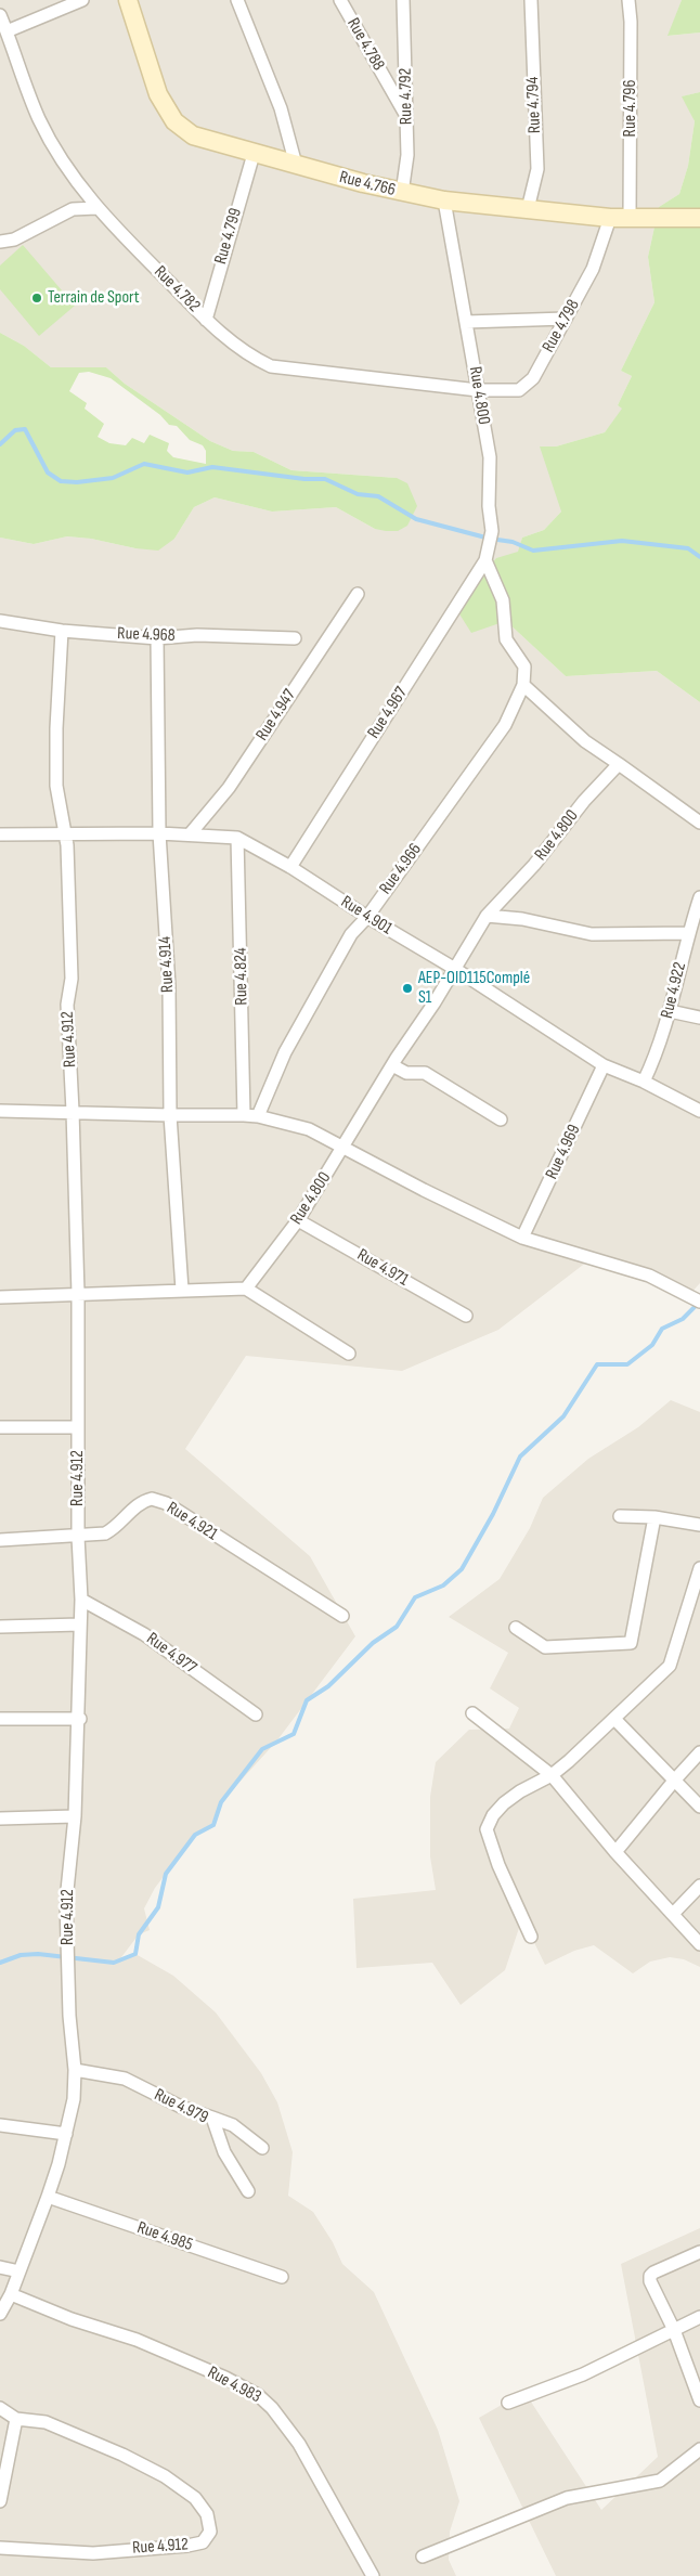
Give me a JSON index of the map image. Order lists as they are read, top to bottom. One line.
{"streets":{"street":["Rue 4.788","Rue 4.792","Rue 4.794","Rue 4.796","Rue 4.766","Rue 4.799","Rue 4.782","Rue 4.798","Rue 4.800","Rue 4.968","Rue 4.967","Rue 4.947","Rue 4.966","Rue 4.901","Rue 4.914","Rue 4.824","Rue 4.922","Rue 4.912","Rue 4.969","Rue 4.971","Rue 4.921","Rue 4.977","Rue 4.979","Rue 4.985","Rue 4.983"]},"crossings":[["Rue 4.788","Rue 4.792"],["Rue 4.792","Rue 4.766"],["Rue 4.794","Rue 4.766"],["Rue 4.796","Rue 4.766"],["Rue 4.766","Rue 4.799"],["Rue 4.766","Rue 4.798"],["Rue 4.766","Rue 4.800"],["Rue 4.799","Rue 4.782"],["Rue 4.782","Rue 4.798"],["Rue 4.782","Rue 4.800"],["Rue 4.798","Rue 4.800"],["Rue 4.800","Rue 4.967"],["Rue 4.800","Rue 4.901"],["Rue 4.800","Rue 4.971"],["Rue 4.968","Rue 4.914"],["Rue 4.968","Rue 4.912"],["Rue 4.967","Rue 4.901"],["Rue 4.947","Rue 4.901"],["Rue 4.966","Rue 4.901"],["Rue 4.901","Rue 4.914"],["Rue 4.901","Rue 4.824"],["Rue 4.901","Rue 4.922"],["Rue 4.901","Rue 4.912"],["Rue 4.901","Rue 4.969"],["Rue 4.912","Rue 4.921"],["Rue 4.912","Rue 4.977"],["Rue 4.912","Rue 4.979"],["Rue 4.912","Rue 4.985"],["Rue 4.912","Rue 4.983"]],"places":["Terrain de Sport","AEP-OID115Complé S1"]}
